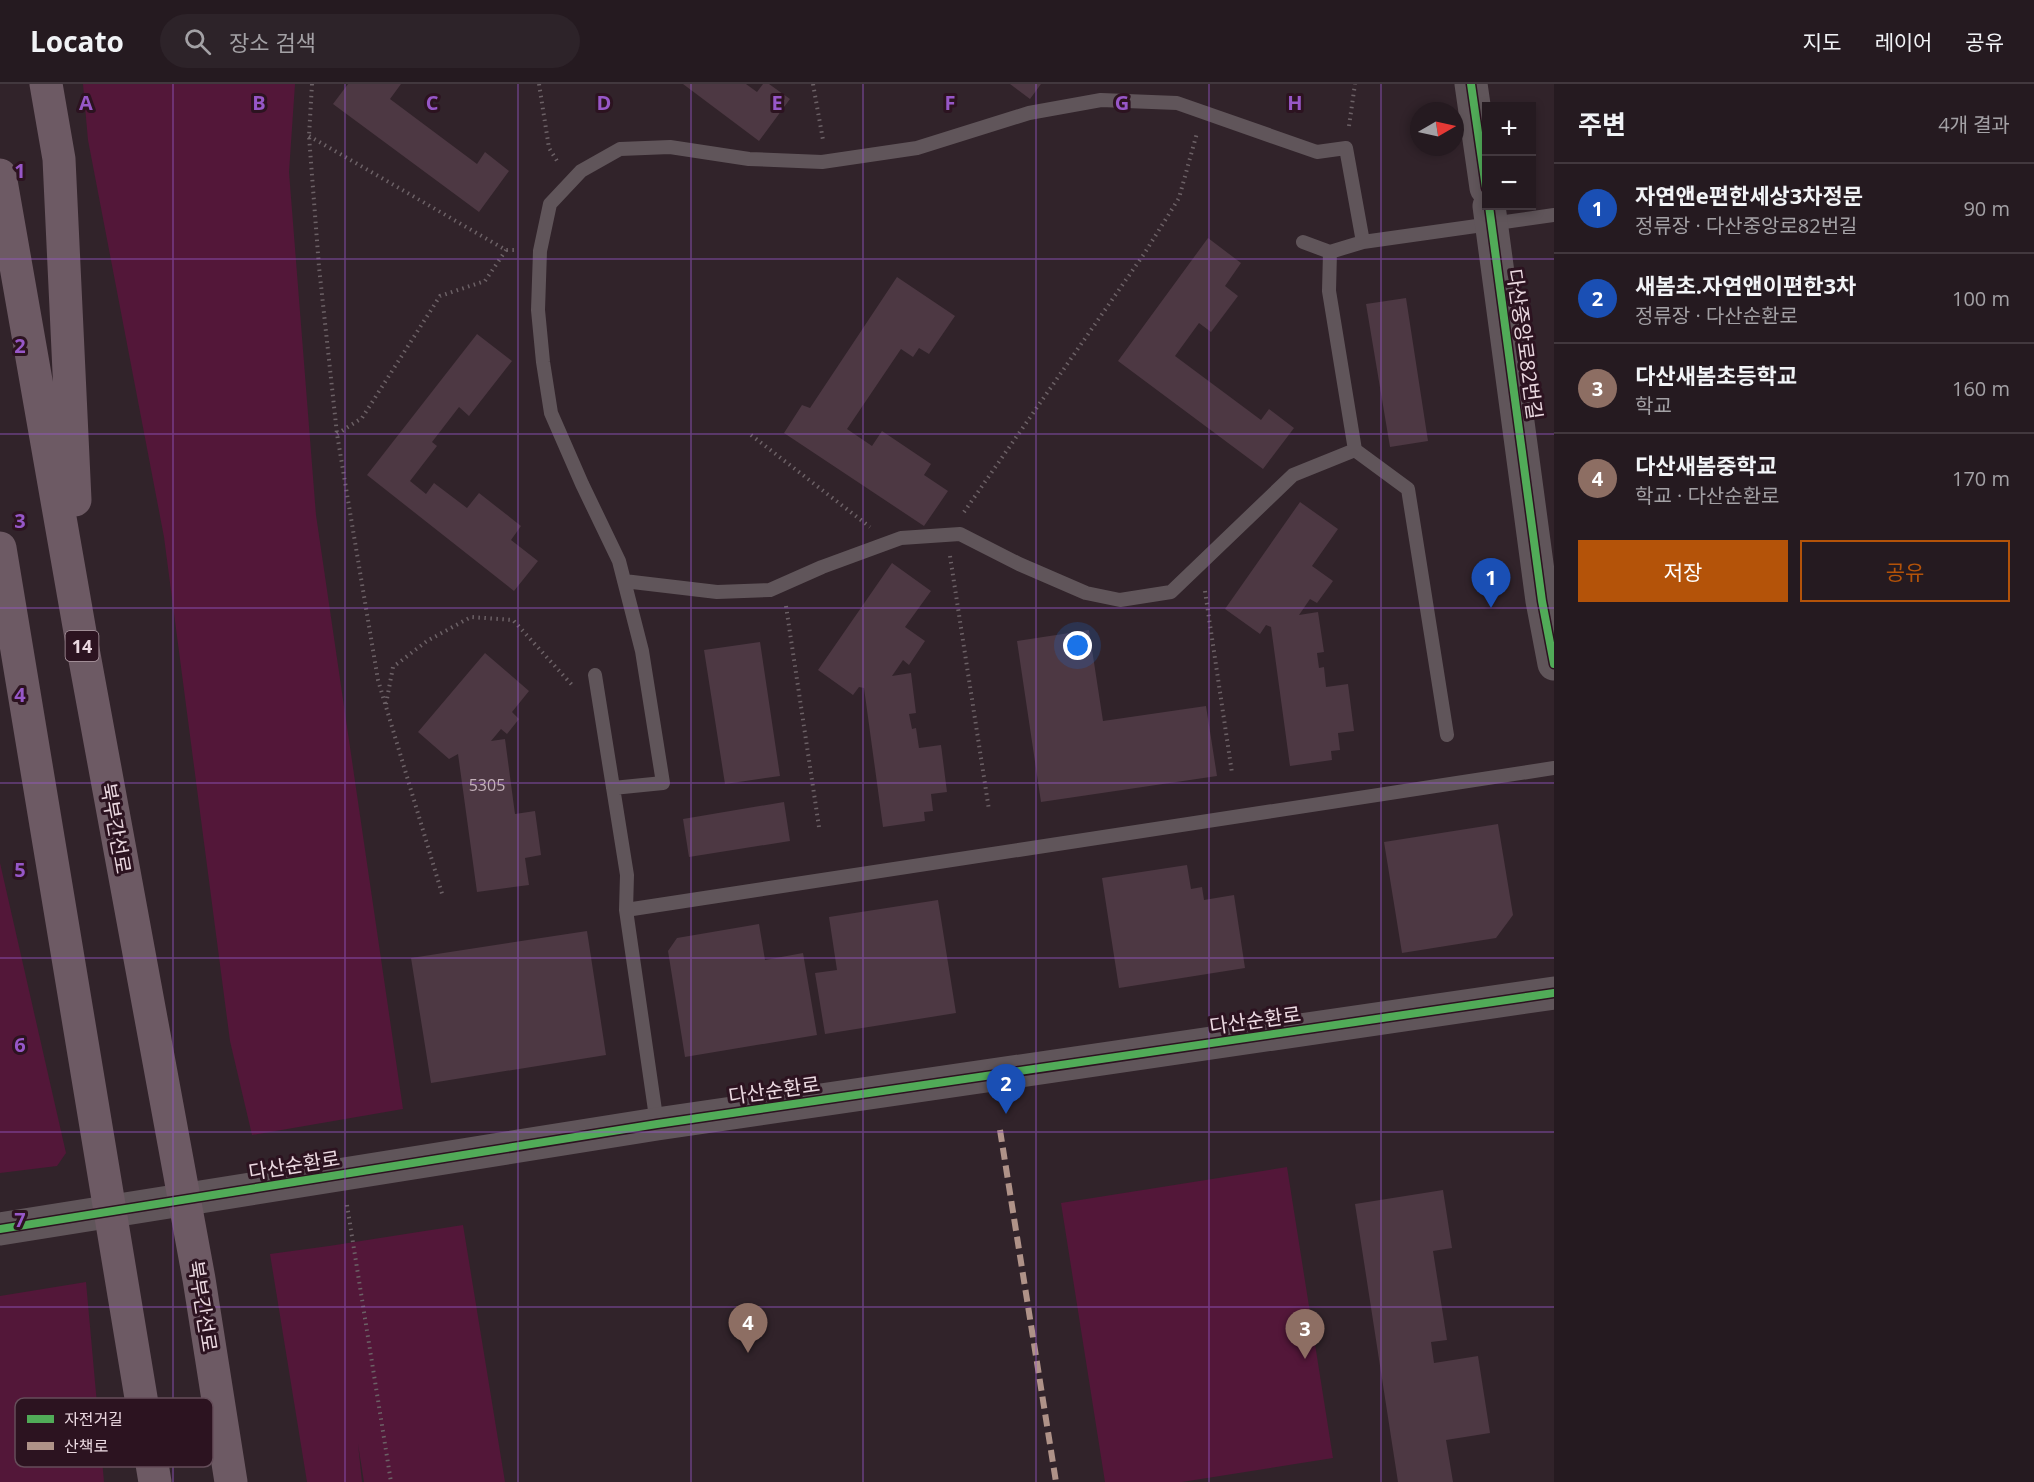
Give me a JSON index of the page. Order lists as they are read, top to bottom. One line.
{"streets":{"highway":["14","북부간선로"],"street":["다산중앙로82번길","다산순환로"]},"house_numbers":["5305"],"legend":["자전거길","산책로"],"north":"right","page":{"header":"Locato","search":"장소 검색","nav":["지도","레이어","공유"],"heading":["주변","4개 결과"],"map_buttons":["+","−"],"list":[{"mark":"1","name":"자연앤e편한세상3차정문","note":"정류장 · 다산중앙로82번길","value":"90 m"},{"mark":"2","name":"새봄초.자연앤이편한3차","note":"정류장 · 다산순환로","value":"100 m"},{"mark":"3","name":"다산새봄초등학교","note":"학교","value":"160 m"},{"mark":"4","name":"다산새봄중학교","note":"학교 · 다산순환로","value":"170 m"}],"buttons":["저장","공유"],"pins":["1","2","4","3"]},"grid":{"columns":["A","B","C","D","E","F","G","H"],"rows":["1","2","3","4","5","6","7"]}}
